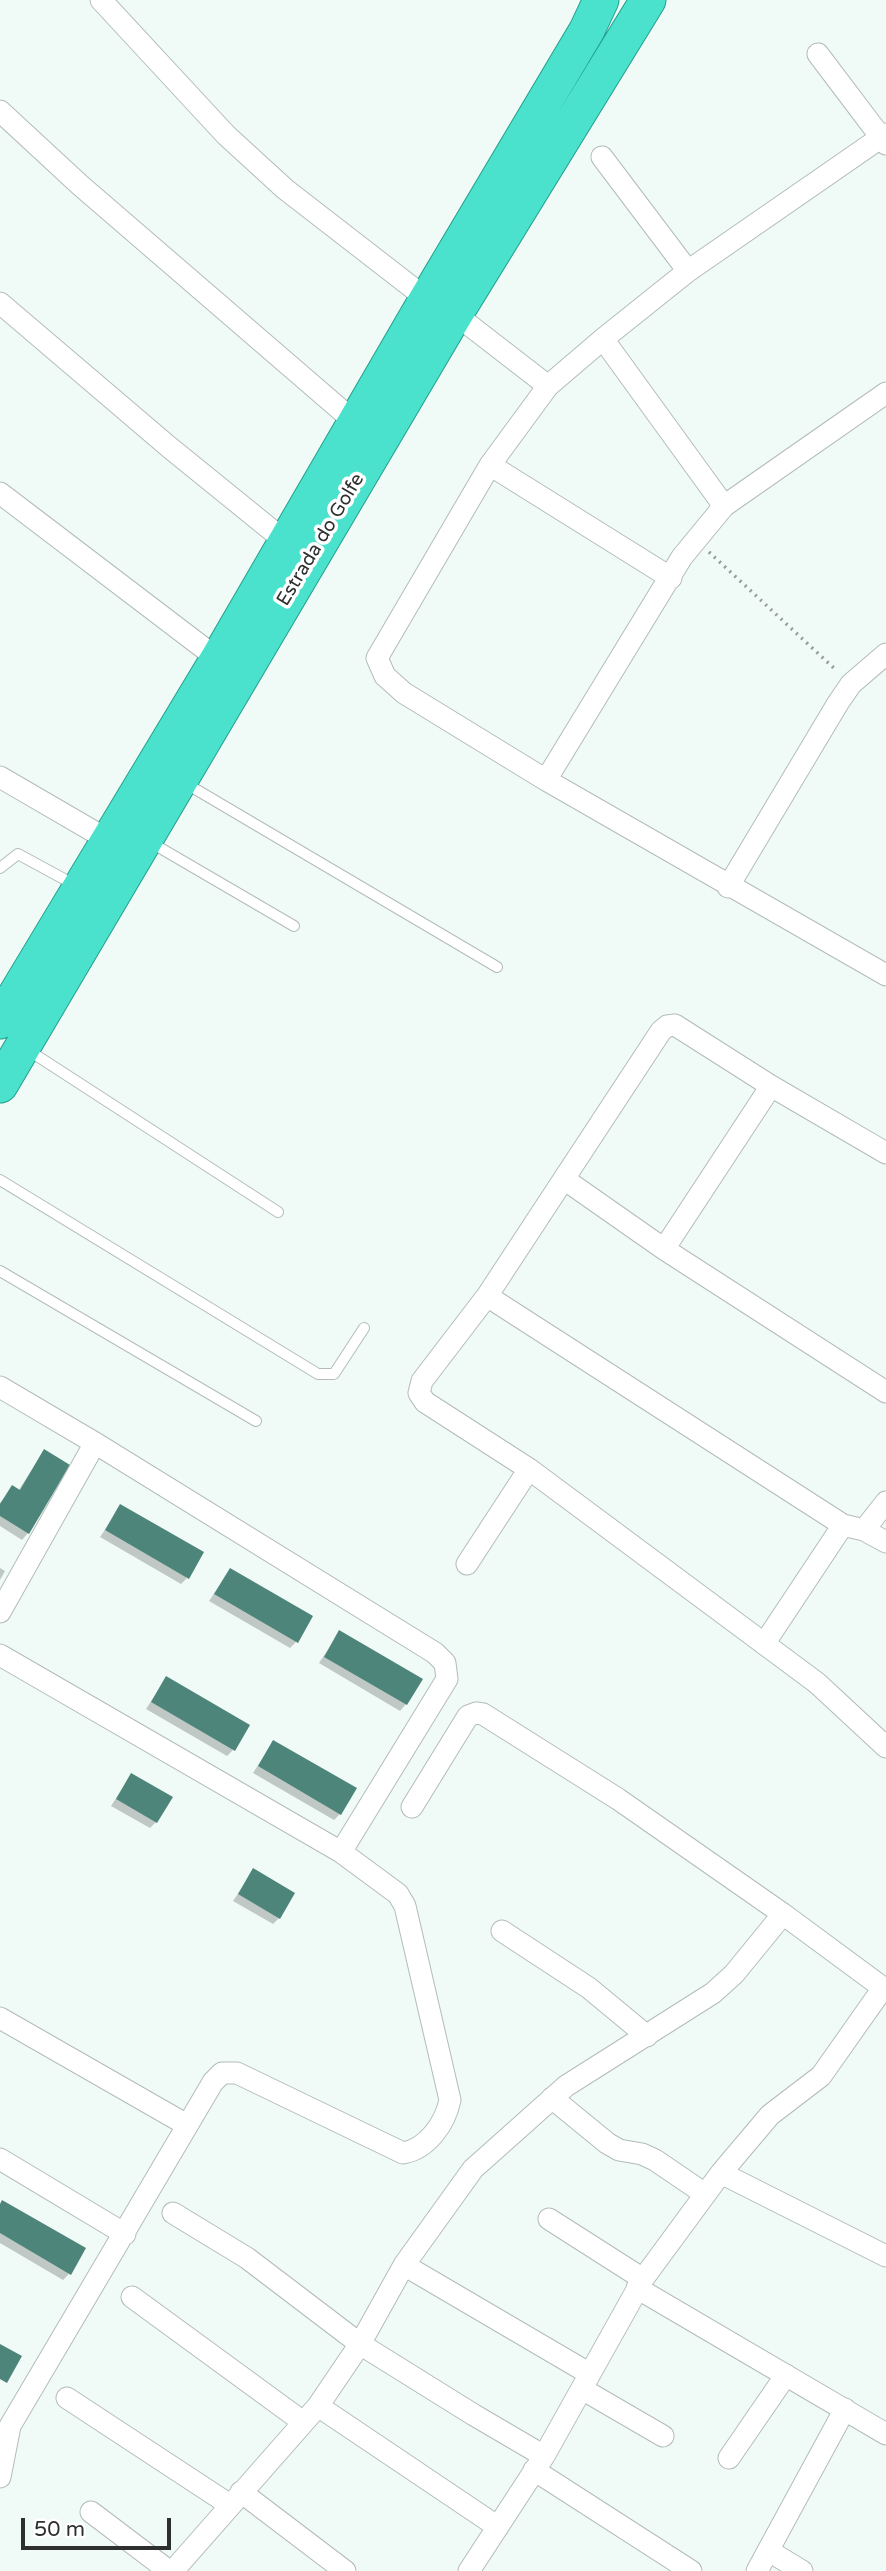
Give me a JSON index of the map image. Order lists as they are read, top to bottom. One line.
{"streets":{"highway":["Estrada do Golfe"]},"scale_bar":"50 m"}
